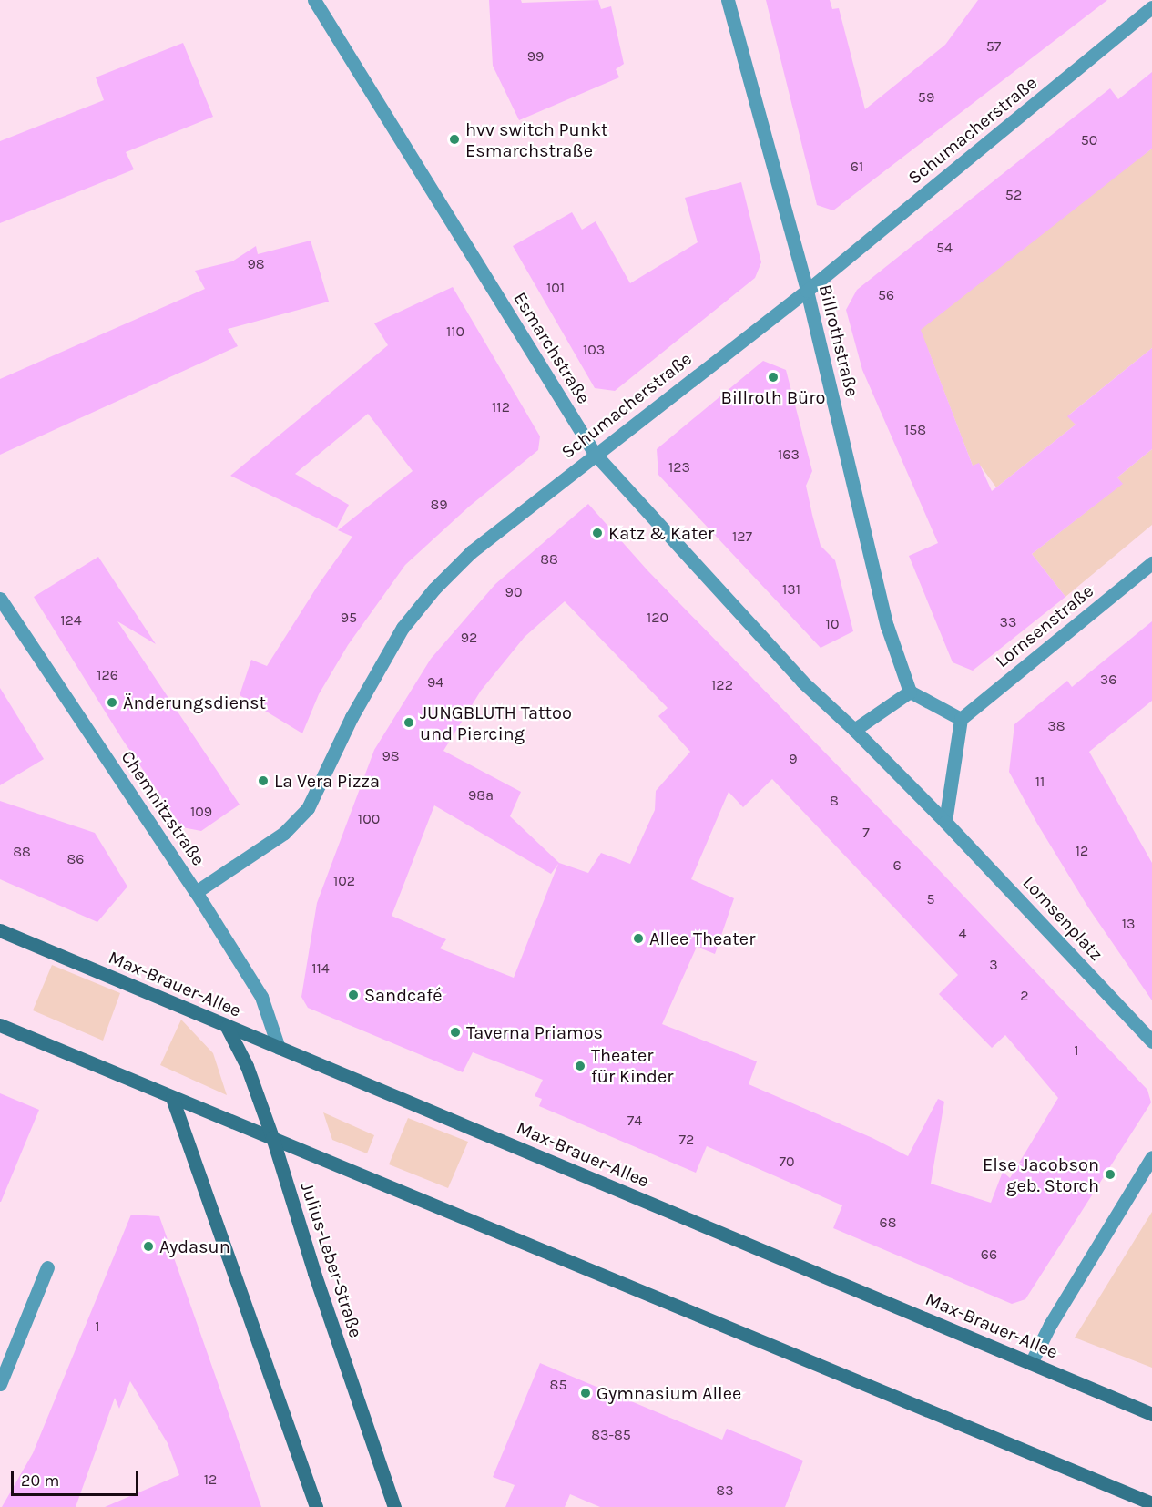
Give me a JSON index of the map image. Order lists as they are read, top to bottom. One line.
{"streets":{"main road":["Max-Brauer-Allee","Julius-Leber-Straße"],"street":["Schumacherstraße","Billrothstraße","Esmarchstraße","Lornsenstraße","Chemnitzstraße","Lornsenplatz"]},"crossings":[["Schumacherstraße","Billrothstraße"],["Schumacherstraße","Esmarchstraße"],["Schumacherstraße","Chemnitzstraße"],["Esmarchstraße","Lornsenplatz"],["Chemnitzstraße","Max-Brauer-Allee"],["Max-Brauer-Allee","Julius-Leber-Straße"]],"places":["hvv switch Punkt Esmarchstraße","Billroth Büro","Katz & Kater","Änderungsdienst","JUNGBLUTH Tattoo und Piercing","La Vera Pizza","Allee Theater","Sandcafé","Taverna Priamos","Theater für Kinder","Else Jacobson geb. Storch","Aydasun","Gymnasium Allee"],"house_numbers":["57","99","59","50","61","52","54","98","101","56","110","103","112","158","163","123","89","127","88","131","90","95","120","124","33","10","92","126","36","94","122","38","98","9","11","98a","8","109","100","7","12","88","86","6","102","5","13","4","3","114","2","1","74","72","70","68","66","1","85","83-85","12","83"],"scale_bar":"20 m"}
